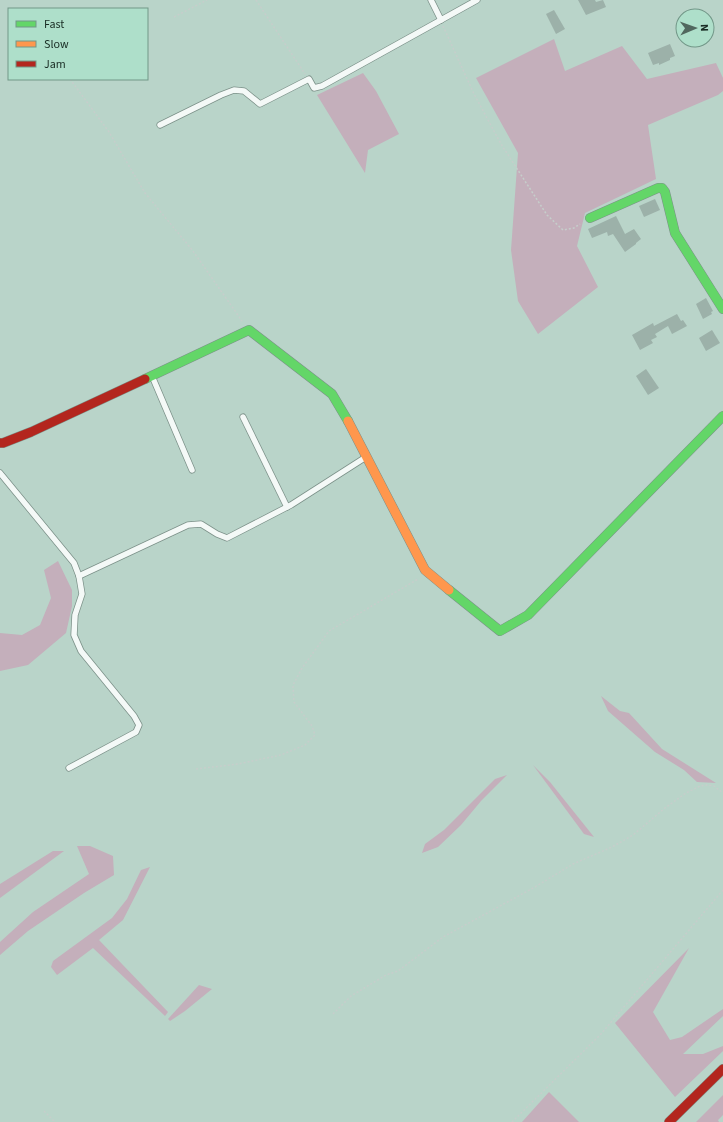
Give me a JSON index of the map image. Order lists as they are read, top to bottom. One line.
{"legend":["Fast","Slow","Jam"],"north":"right"}
